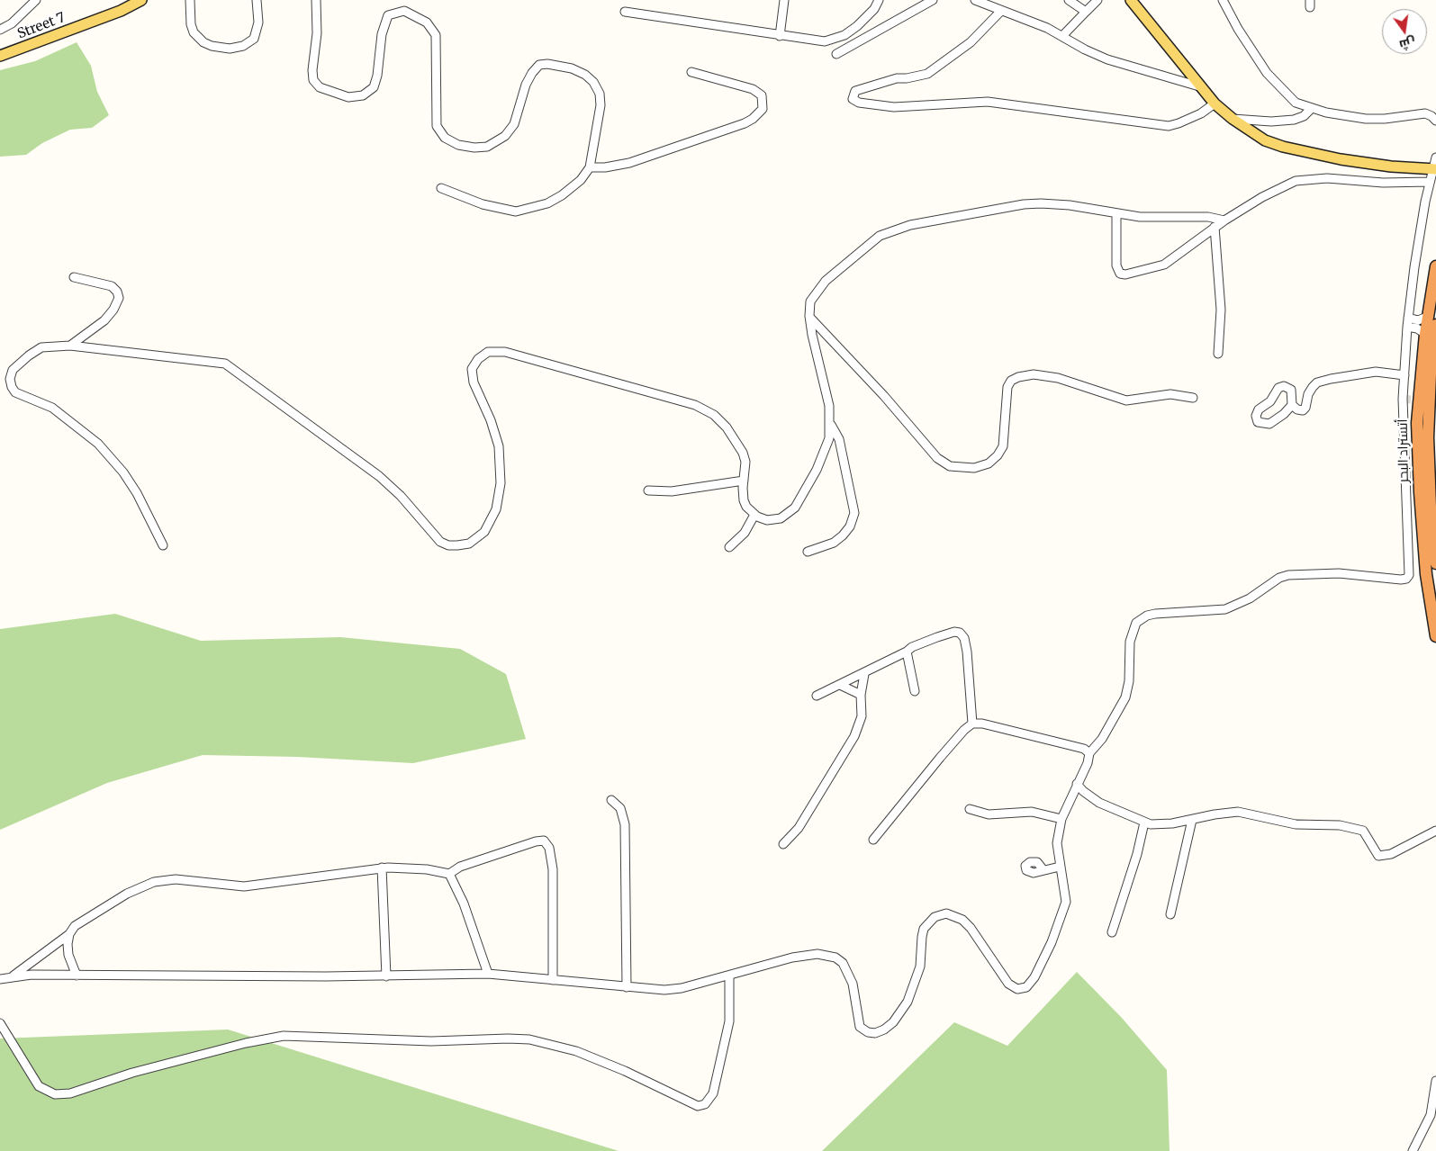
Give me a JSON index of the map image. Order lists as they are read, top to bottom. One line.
{"streets":{"highway":["أتستراد البحر"],"main road":["Street 7"]},"north":"bottom"}
